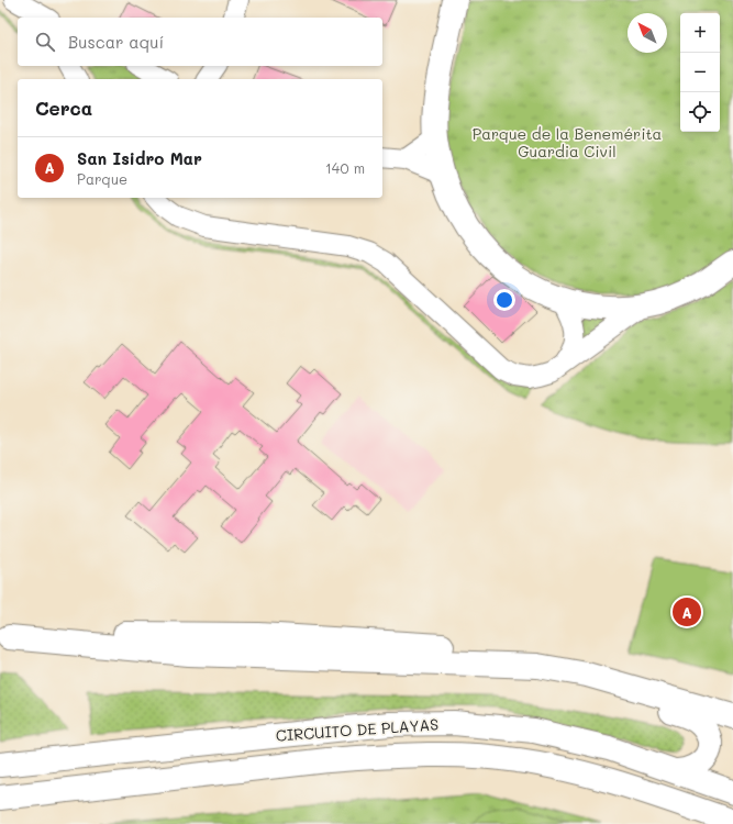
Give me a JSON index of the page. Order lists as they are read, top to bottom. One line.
{"streets":{"main road":["CIRCUITO DE PLAYAS"]},"parks":["Parque de la Benemérita Guardia Civil"],"north":"top left","page":{"map_buttons":["+","−"],"search":"Buscar aquí","heading":"Cerca","list":[{"mark":"A","name":"San Isidro Mar","note":"Parque","value":"140 m"}],"pins":"A"}}
